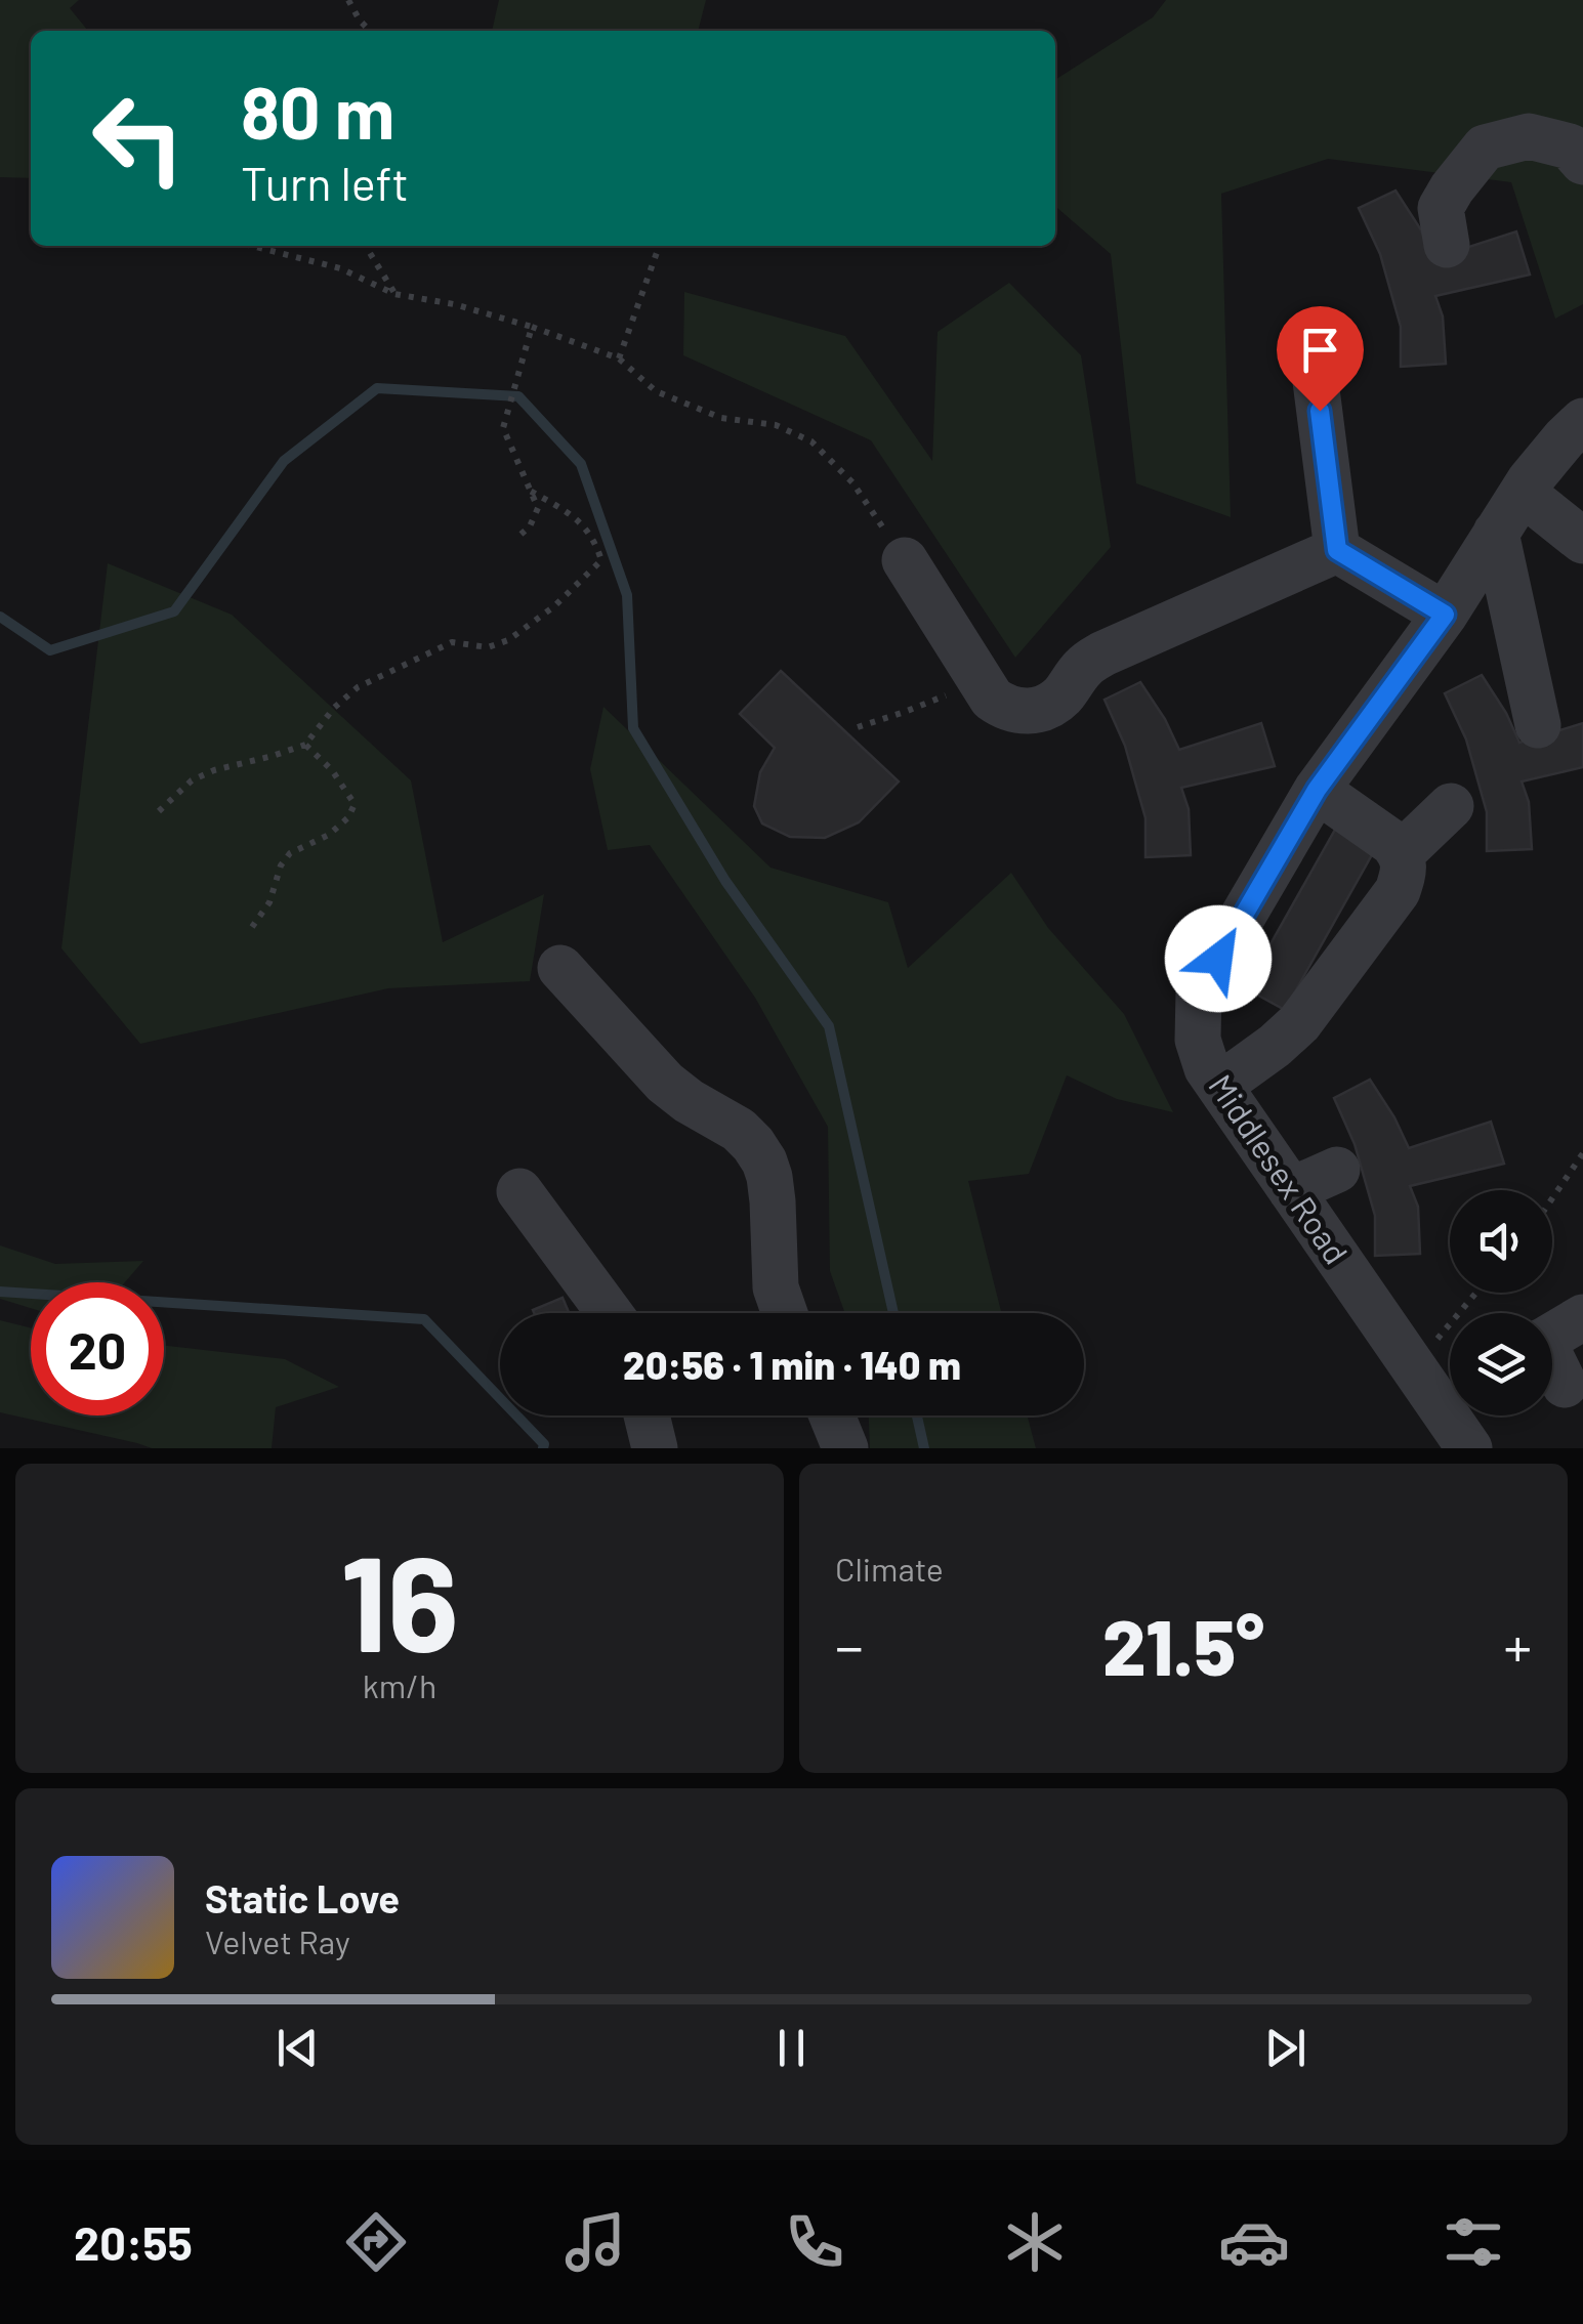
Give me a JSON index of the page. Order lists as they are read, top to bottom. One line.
{"streets":{"lane":["Middlesex Road"]},"page":{"turn":["80 m","Turn left"],"limit":"20","trip":"20:56 · 1 min · 140 m","tile":[["16","km/h"],"Climate"],"heat":["−","21.5°","+"],"song":["Static Love","Velvet Ray"],"tabs":"20:55"}}
